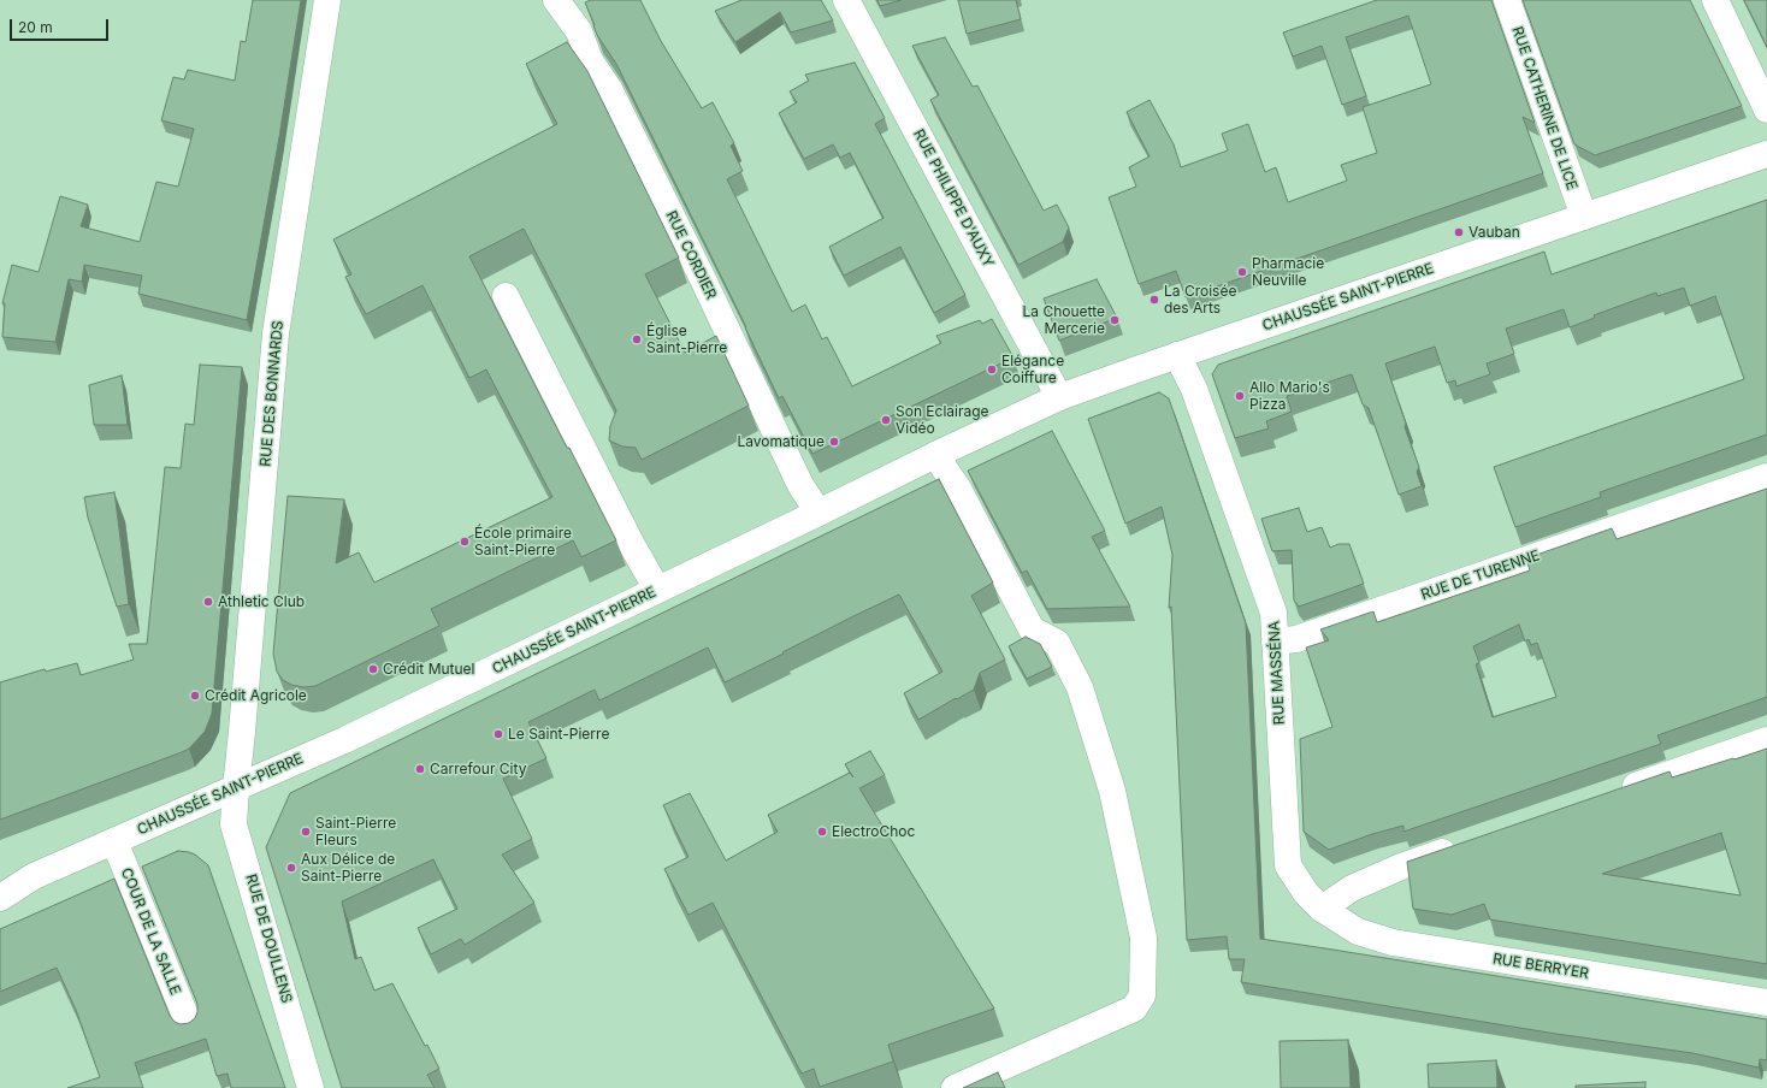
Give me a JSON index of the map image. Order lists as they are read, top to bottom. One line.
{"streets":{"street":["RUE CATHERINE DE LICE","RUE PHILIPPE D'AUXY","RUE CORDIER","CHAUSSÉE SAINT-PIERRE","RUE DES BONNARDS","RUE DE TURENNE","RUE MASSÉNA","COUR DE LA SALLE","RUE DE DOULLENS","RUE BERRYER"]},"crossings":[["RUE CATHERINE DE LICE","CHAUSSÉE SAINT-PIERRE"],["RUE PHILIPPE D'AUXY","CHAUSSÉE SAINT-PIERRE"],["RUE CORDIER","CHAUSSÉE SAINT-PIERRE"],["CHAUSSÉE SAINT-PIERRE","RUE DES BONNARDS"],["CHAUSSÉE SAINT-PIERRE","RUE MASSÉNA"],["CHAUSSÉE SAINT-PIERRE","COUR DE LA SALLE"],["CHAUSSÉE SAINT-PIERRE","RUE DE DOULLENS"],["RUE DES BONNARDS","RUE DE DOULLENS"],["RUE DE TURENNE","RUE MASSÉNA"],["RUE MASSÉNA","RUE BERRYER"]],"places":["Vauban","Pharmacie Neuville","La Croisée des Arts","La Chouette Mercerie","Église Saint-Pierre","Elégance Coiffure","Allo Mario's Pizza","Son Eclairage Vidéo","Lavomatique","École primaire Saint-Pierre","Athletic Club","Crédit Mutuel","Crédit Agricole","Le Saint-Pierre","Carrefour City","Saint-Pierre Fleurs","ElectroChoc","Aux Délice de Saint-Pierre"],"scale_bar":"20 m"}
